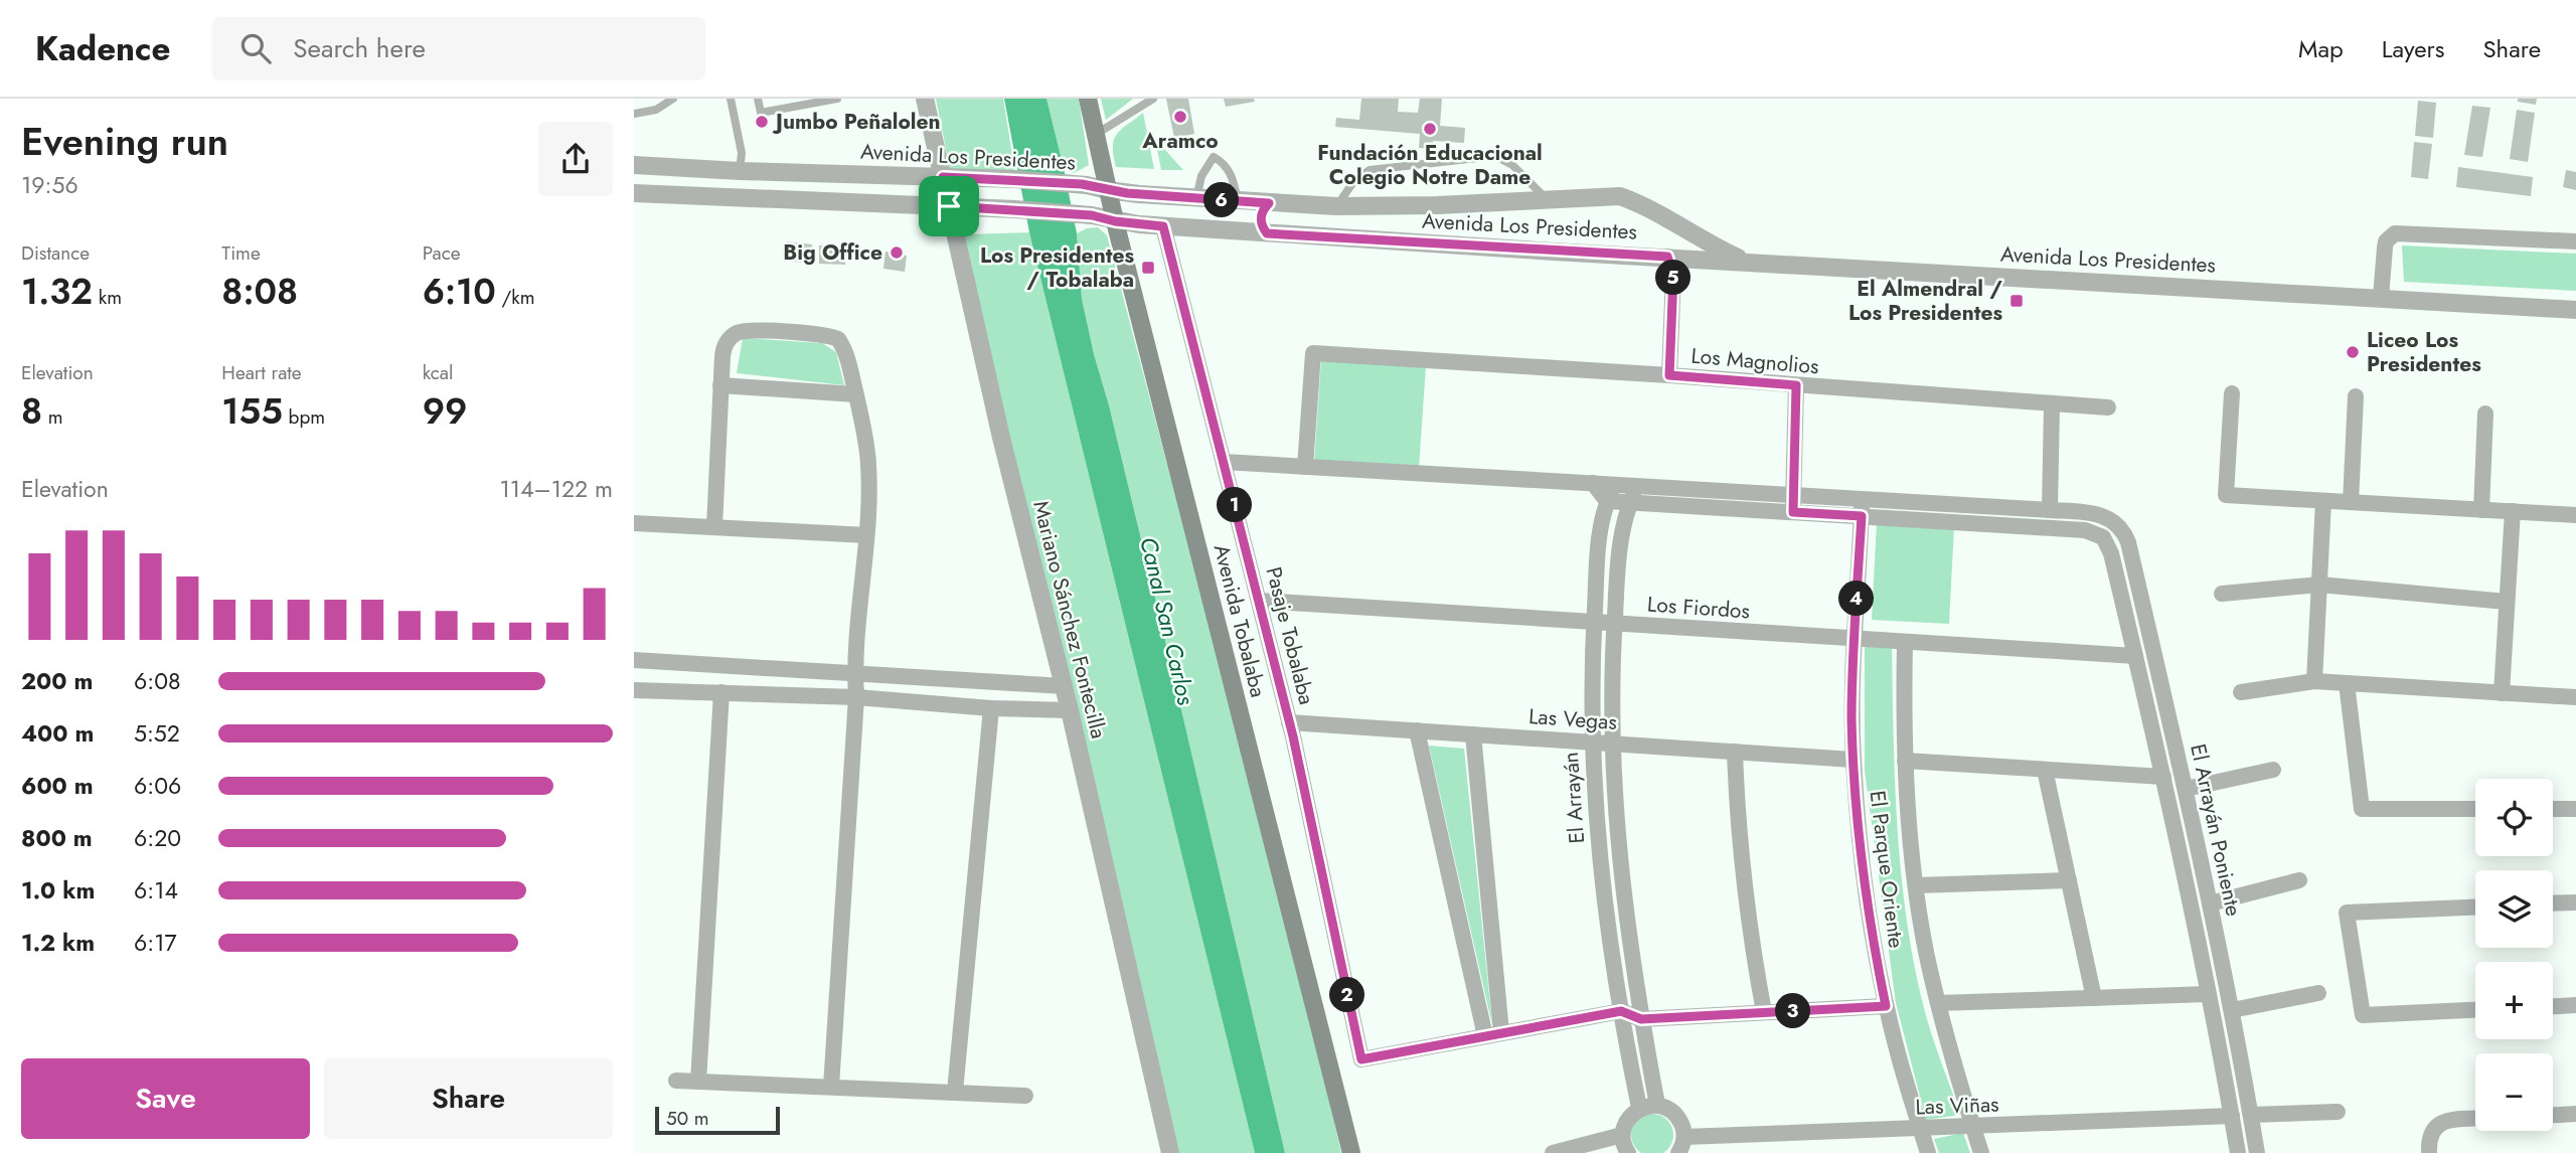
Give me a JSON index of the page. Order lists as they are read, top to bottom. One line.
{"streets":{"main road":["Avenida Tobalaba"],"street":["Avenida Los Presidentes","Los Magnolios","Los Fiordos","Mariano Sánchez Fontecilla","Pasaje Tobalaba","Las Vegas","El Arrayán","El Arrayán Poniente","El Parque Oriente","Las Viñas"]},"crossings":[["Avenida Los Presidentes","Mariano Sánchez Fontecilla"],["Avenida Los Presidentes","Avenida Tobalaba"],["Avenida Los Presidentes","Pasaje Tobalaba"],["Los Fiordos","Pasaje Tobalaba"],["Los Fiordos","El Arrayán"],["Los Fiordos","El Arrayán Poniente"],["Los Fiordos","El Parque Oriente"],["Pasaje Tobalaba","Las Vegas"],["Las Vegas","El Arrayán"],["Las Vegas","El Parque Oriente"],["El Arrayán Poniente","El Parque Oriente"],["El Arrayán Poniente","Las Viñas"],["El Parque Oriente","Las Viñas"]],"water":["Canal San Carlos"],"places":{"other":["Aramco","Jumbo Peñalolen","Fundación Educacional Colegio Notre Dame","Big Office","Liceo Los Presidentes"],"transit":["Los Presidentes / Tobalaba","El Almendral / Los Presidentes"]},"scale_bar":"50 m","page":{"header":"Kadence","search":"Search here","nav":["Map","Layers","Share"],"heading":["Evening run","19:56"],"pins":["6","5","1","4","2","3"],"stats":[["Distance","1.32 km"],["Time","8:08"],["Pace","6:10 /km"],["Elevation","8 m"],["Heart rate","155 bpm"],["kcal","99"]],"chart":["Elevation","114–122 m"],"list":[{"name":"200 m","note":"6:08"},{"name":"400 m","note":"5:52"},{"name":"600 m","note":"6:06"},{"name":"800 m","note":"6:20"},{"name":"1.0 km","note":"6:14"},{"name":"1.2 km","note":"6:17"}],"map_buttons":["+","−"],"buttons":["Save","Share"],"scale":"50 m"}}
